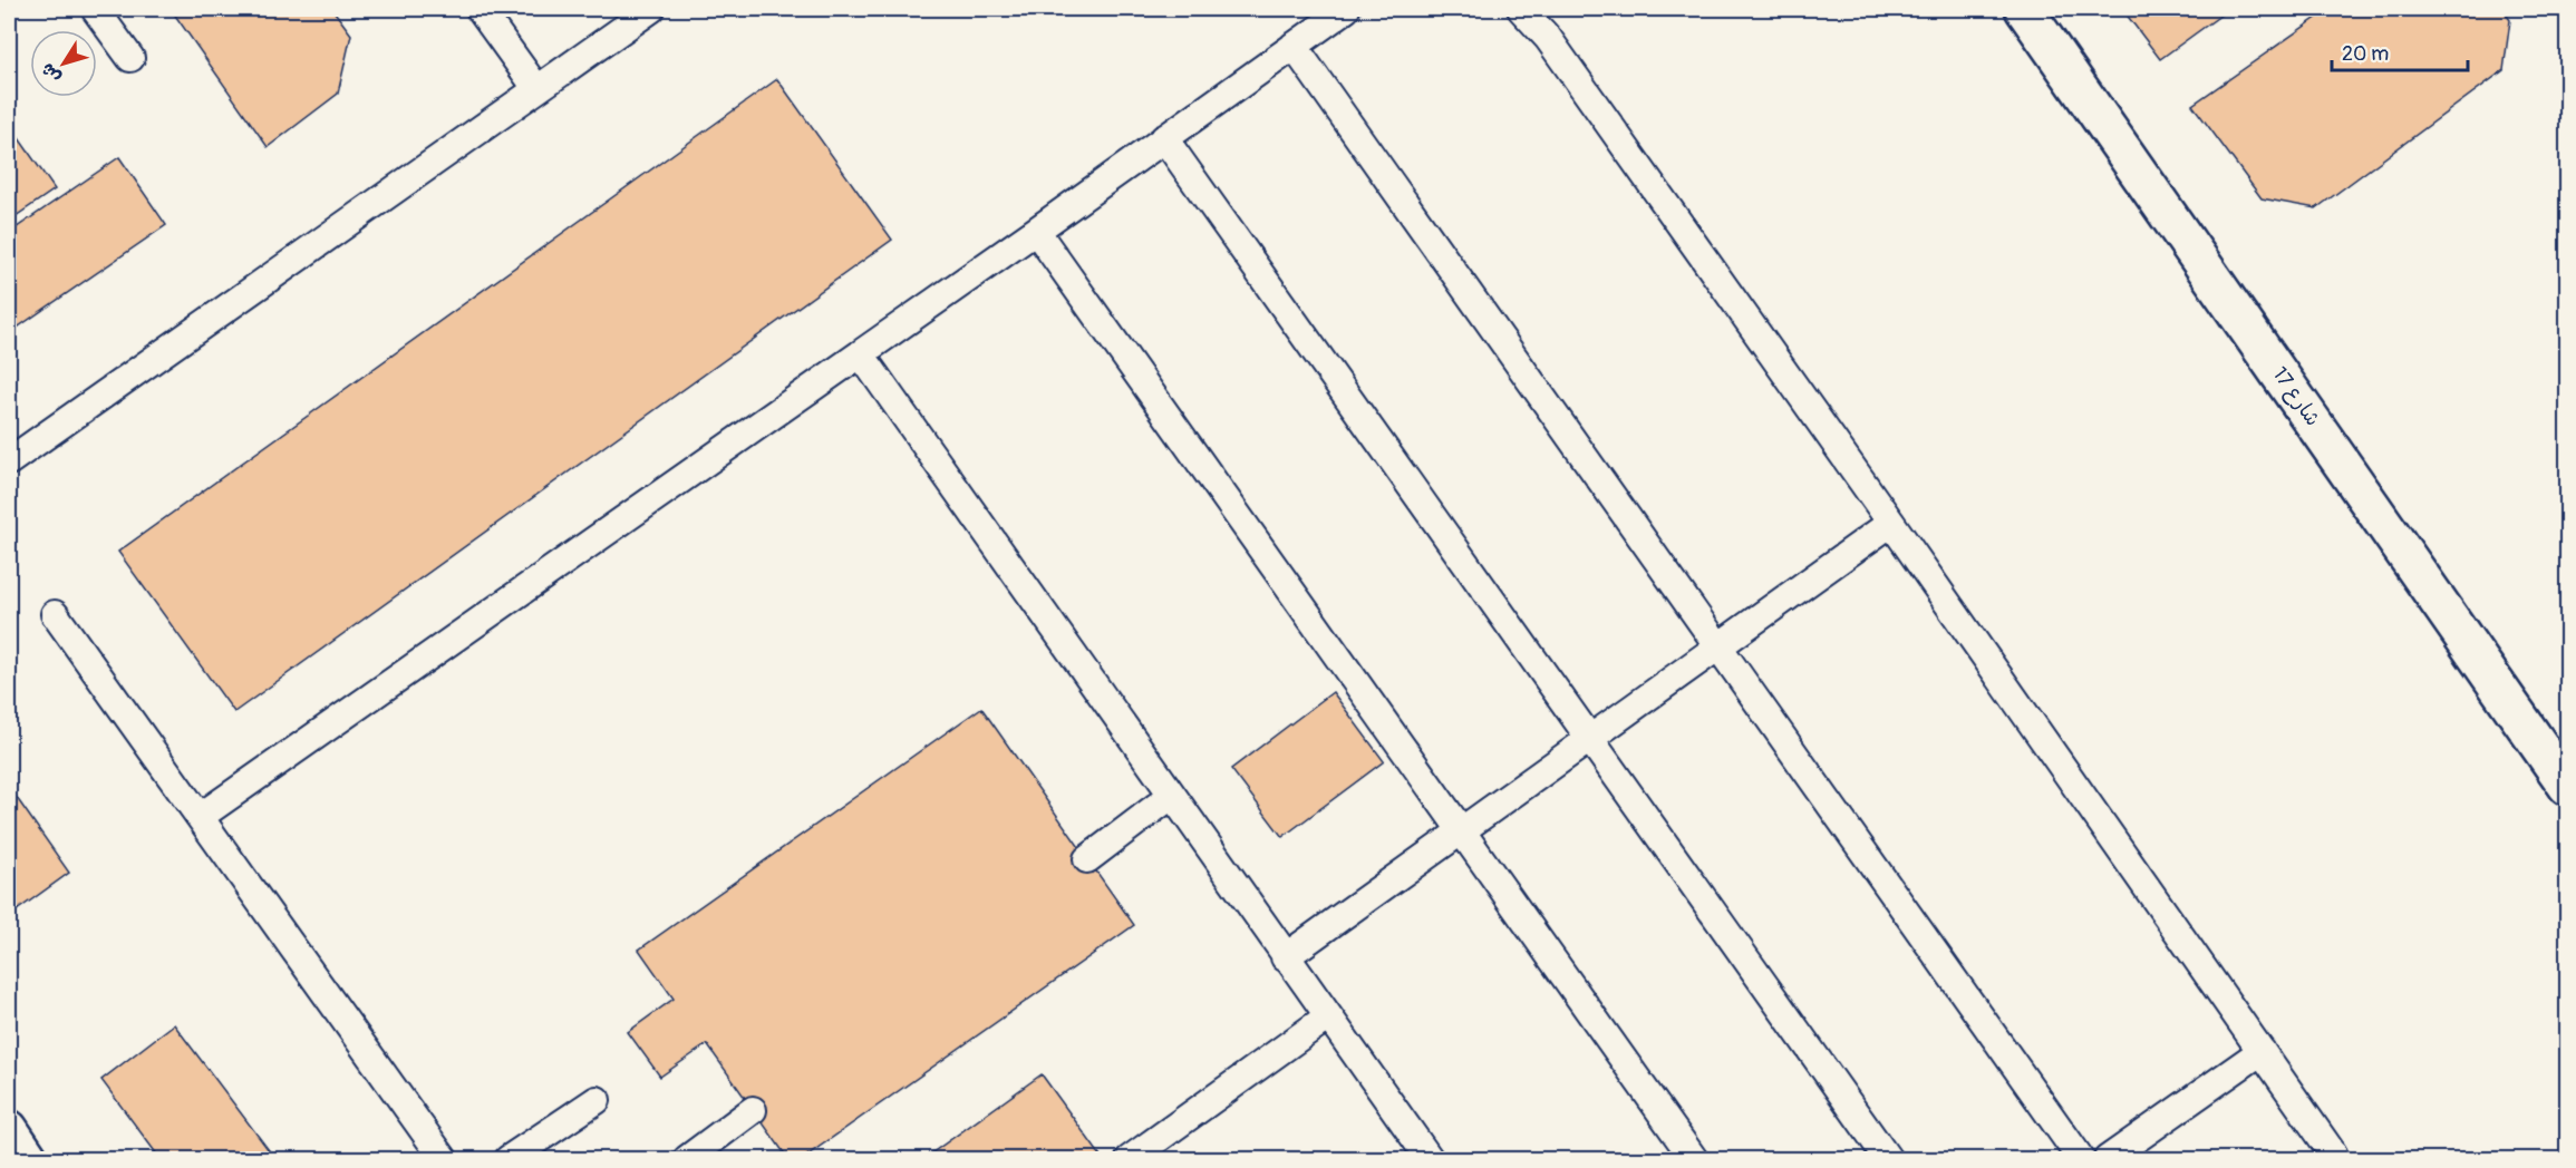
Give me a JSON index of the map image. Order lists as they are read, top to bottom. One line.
{"streets":{"street":["شارع 17"]},"scale_bar":"20 m","north":"bottom left"}
